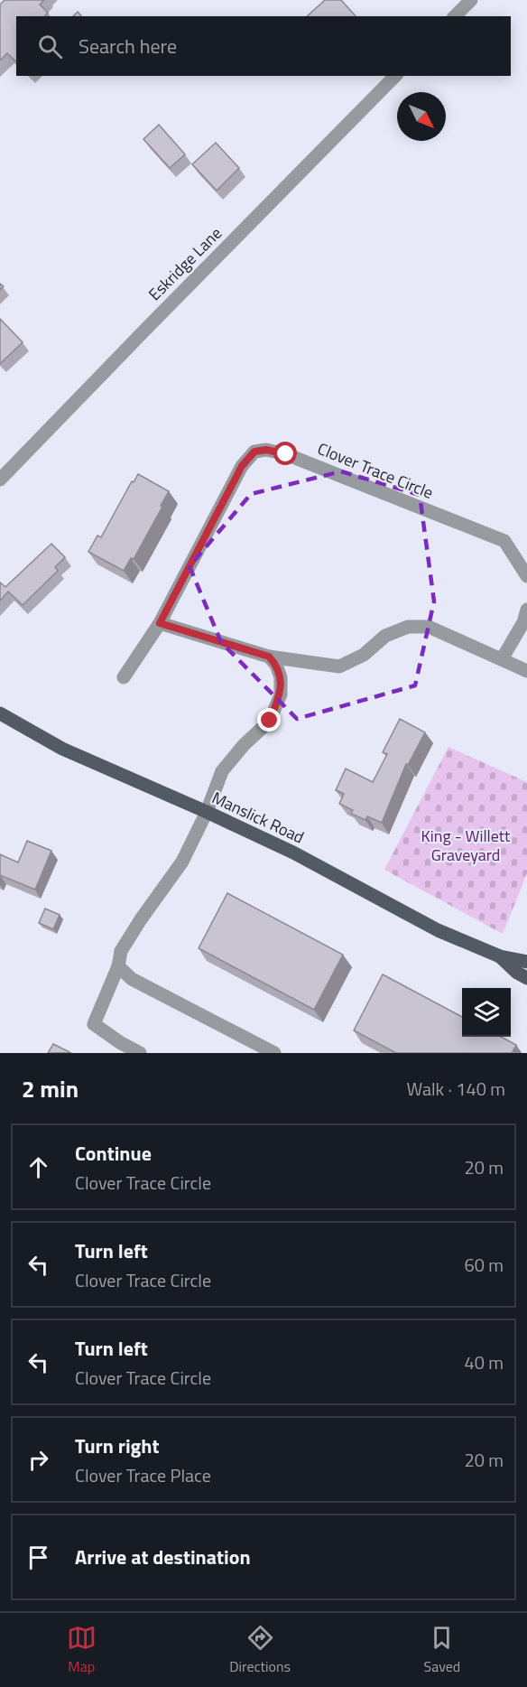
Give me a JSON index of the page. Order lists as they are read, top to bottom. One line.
{"streets":{"main road":["Manslick Road"],"street":["Eskridge Lane","Clover Trace Circle"]},"parks":["King - Willett Graveyard"],"north":"bottom right","page":{"search":"Search here","heading":["2 min","Walk · 140 m"],"list":[["Continue","Clover Trace Circle","20 m"],["Turn left","Clover Trace Circle","60 m"],["Turn left","Clover Trace Circle","40 m"],["Turn right","Clover Trace Place","20 m"],"Arrive at destination"],"nav":["Map","Directions","Saved"]}}
